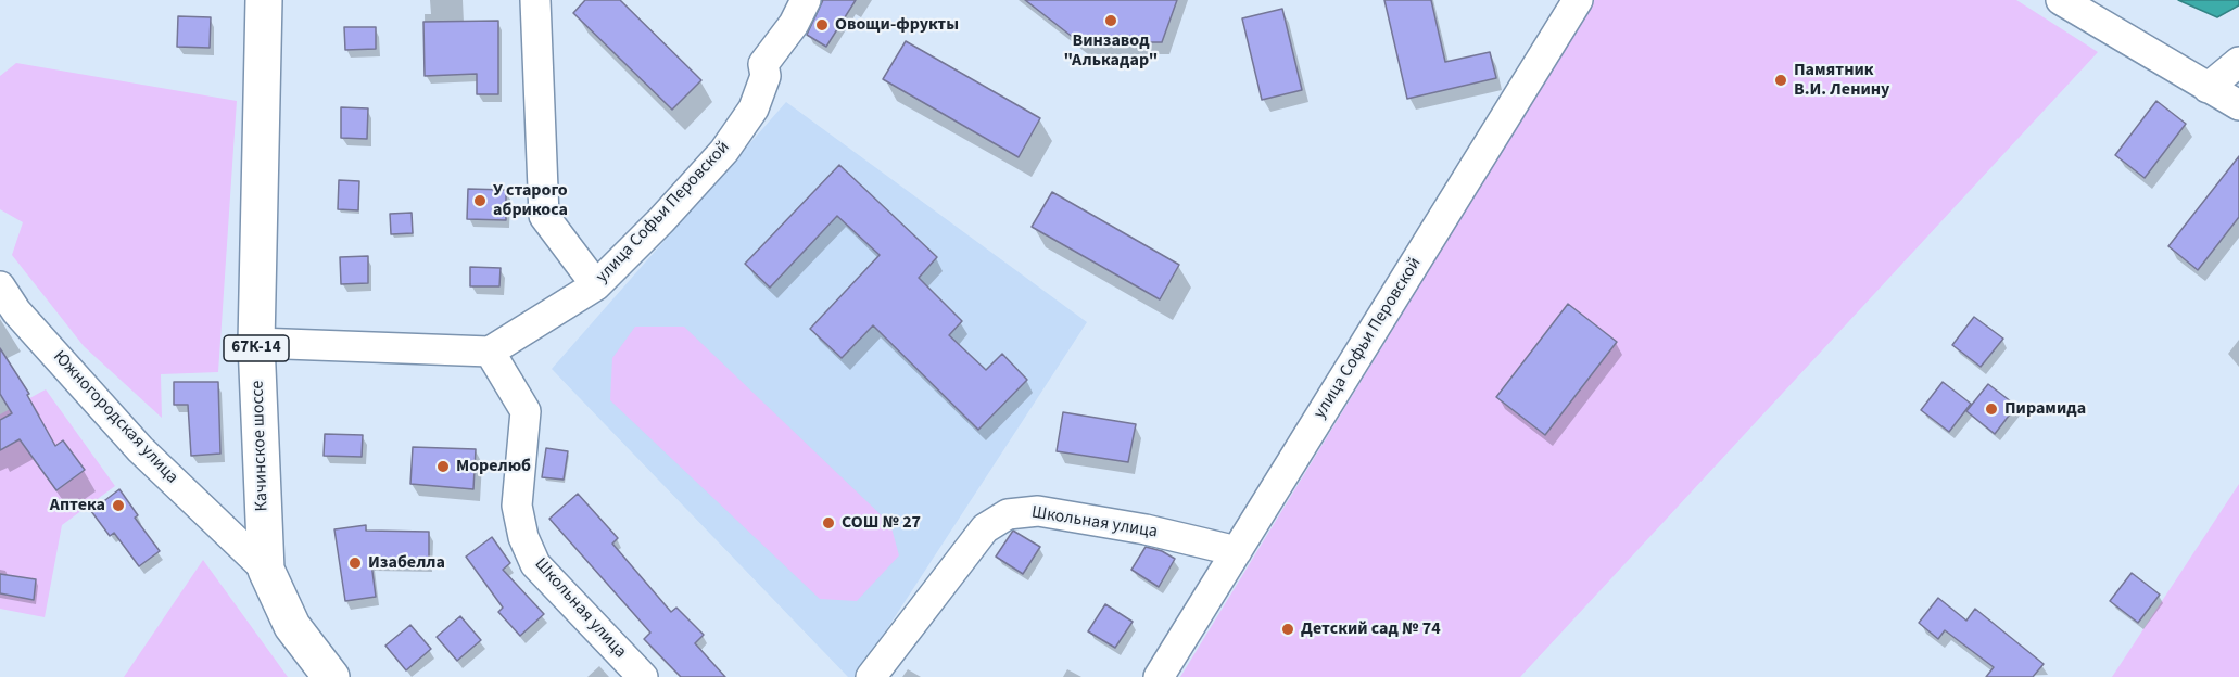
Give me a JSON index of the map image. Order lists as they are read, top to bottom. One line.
{"streets":{"main road":["67К-14","Качинское шоссе"],"street":["улица Софьи Перовской","Южногородская улица","Школьная улица"]},"crossings":[["улица Софьи Перовской","Школьная улица"],["Южногородская улица","Качинское шоссе"]],"places":["Винзавод \"Алькадар\"","Овощи-фрукты","Памятник В.И. Ленину","У старого абрикоса","Пирамида","Морелюб","Аптека","СОШ № 27","Изабелла","Детский сад № 74"]}
